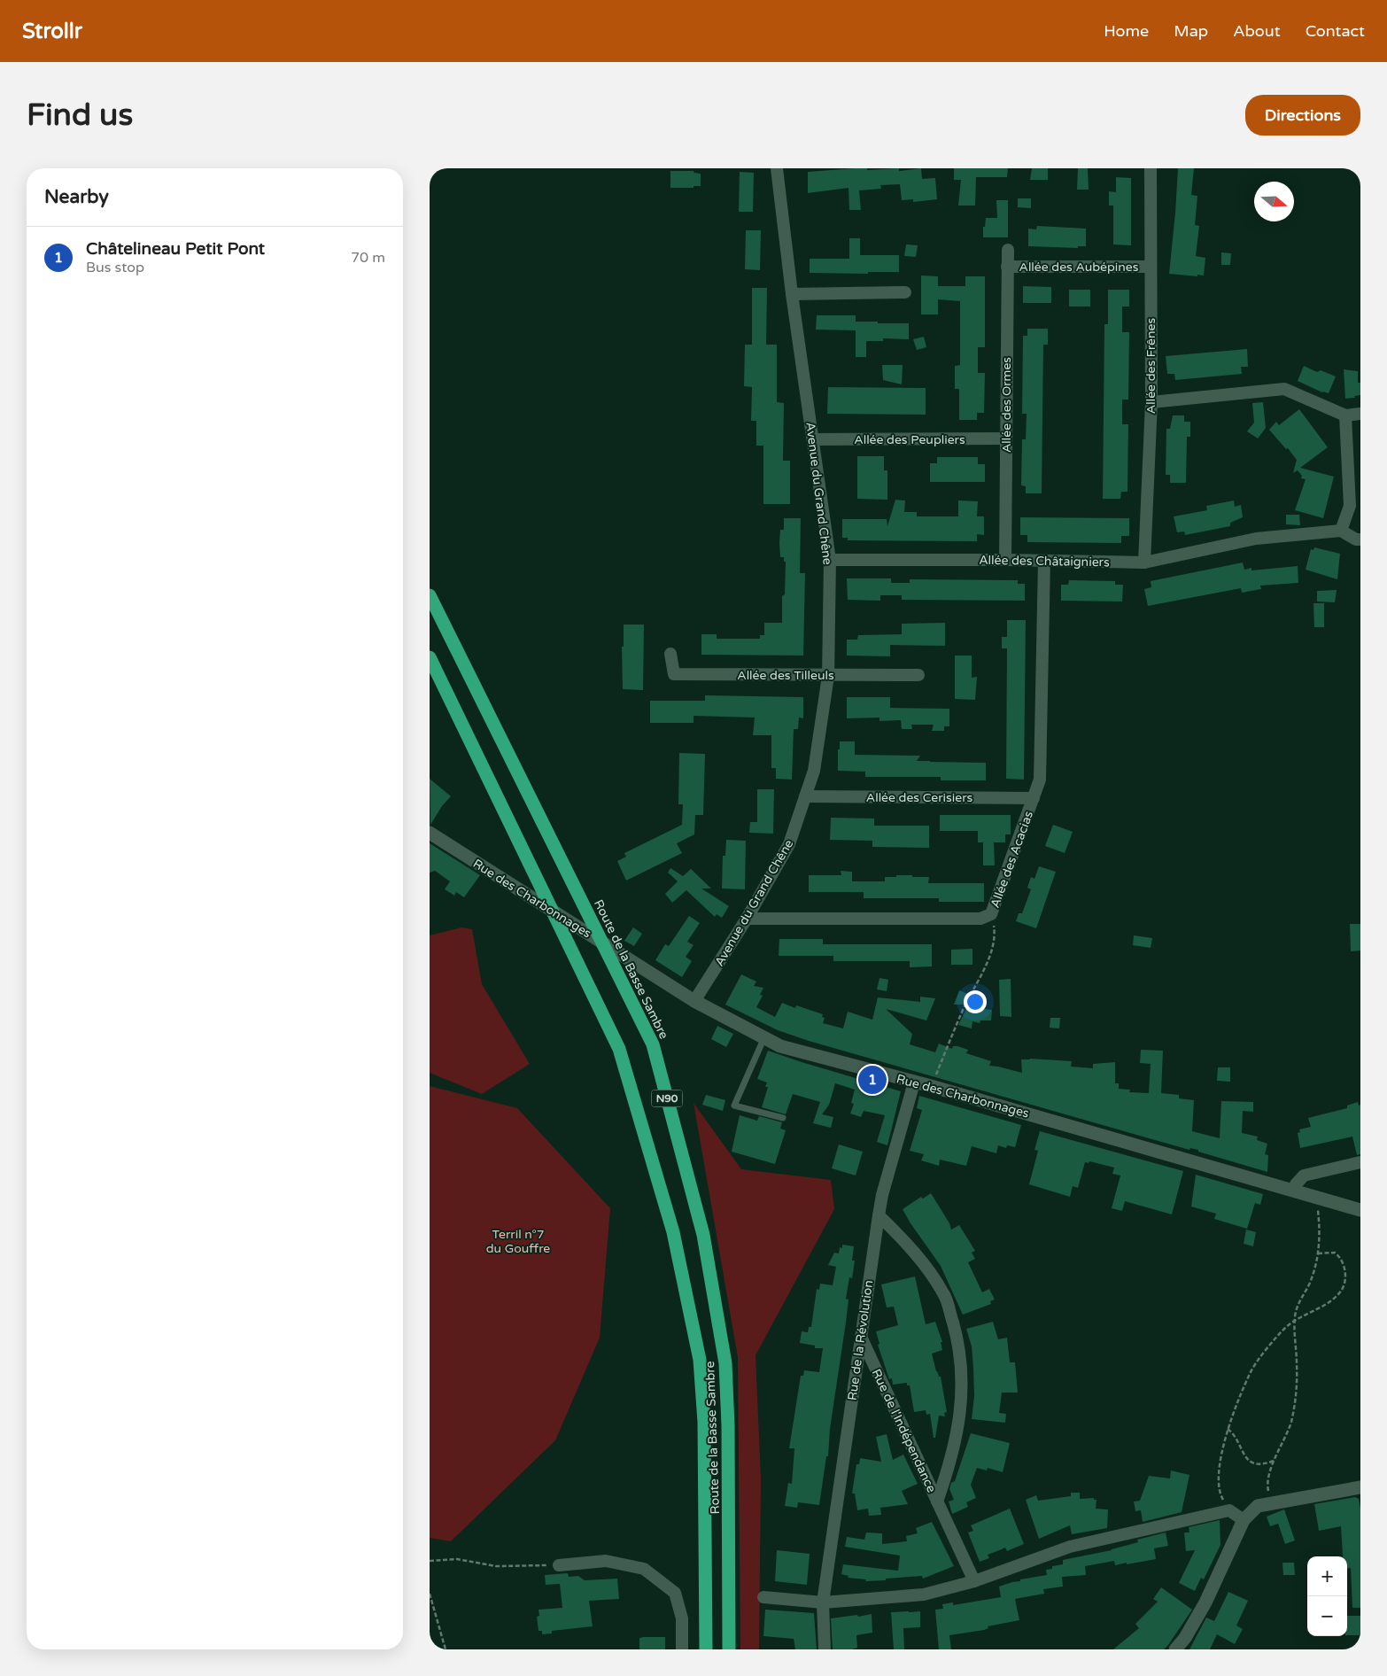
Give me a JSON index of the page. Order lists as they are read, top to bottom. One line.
{"streets":{"highway":["Route de la Basse Sambre","N90"],"street":["Allée des Aubépines","Allée des Frênes","Allée des Ormes","Allée des Peupliers","Avenue du Grand Chêne","Allée des Châtaigniers","Allée des Tilleuls","Allée des Cerisiers","Allée des Acacias","Rue des Charbonnages","Rue de la Révolution","Rue de l'Indépendance"]},"crossings":[["Allée des Aubépines","Allée des Frênes"],["Allée des Aubépines","Allée des Ormes"],["Allée des Frênes","Allée des Châtaigniers"],["Allée des Ormes","Allée des Peupliers"],["Allée des Ormes","Allée des Châtaigniers"],["Allée des Peupliers","Avenue du Grand Chêne"],["Avenue du Grand Chêne","Allée des Châtaigniers"],["Avenue du Grand Chêne","Allée des Tilleuls"],["Avenue du Grand Chêne","Allée des Cerisiers"],["Avenue du Grand Chêne","Allée des Acacias"],["Avenue du Grand Chêne","Rue des Charbonnages"],["Allée des Châtaigniers","Allée des Acacias"],["Allée des Cerisiers","Allée des Acacias"],["Rue des Charbonnages","Rue de la Révolution"],["Rue de la Révolution","Rue de l'Indépendance"]],"parks":["Terril n°7 du Gouffre"],"north":"right","page":{"header":"Strollr","nav":["Home","Map","About","Contact"],"buttons":"Directions","title":"Find us","heading":"Nearby","list":[{"mark":"1","name":"Châtelineau Petit Pont","note":"Bus stop","value":"70 m"}],"pins":"1","map_buttons":["+","−"]}}
